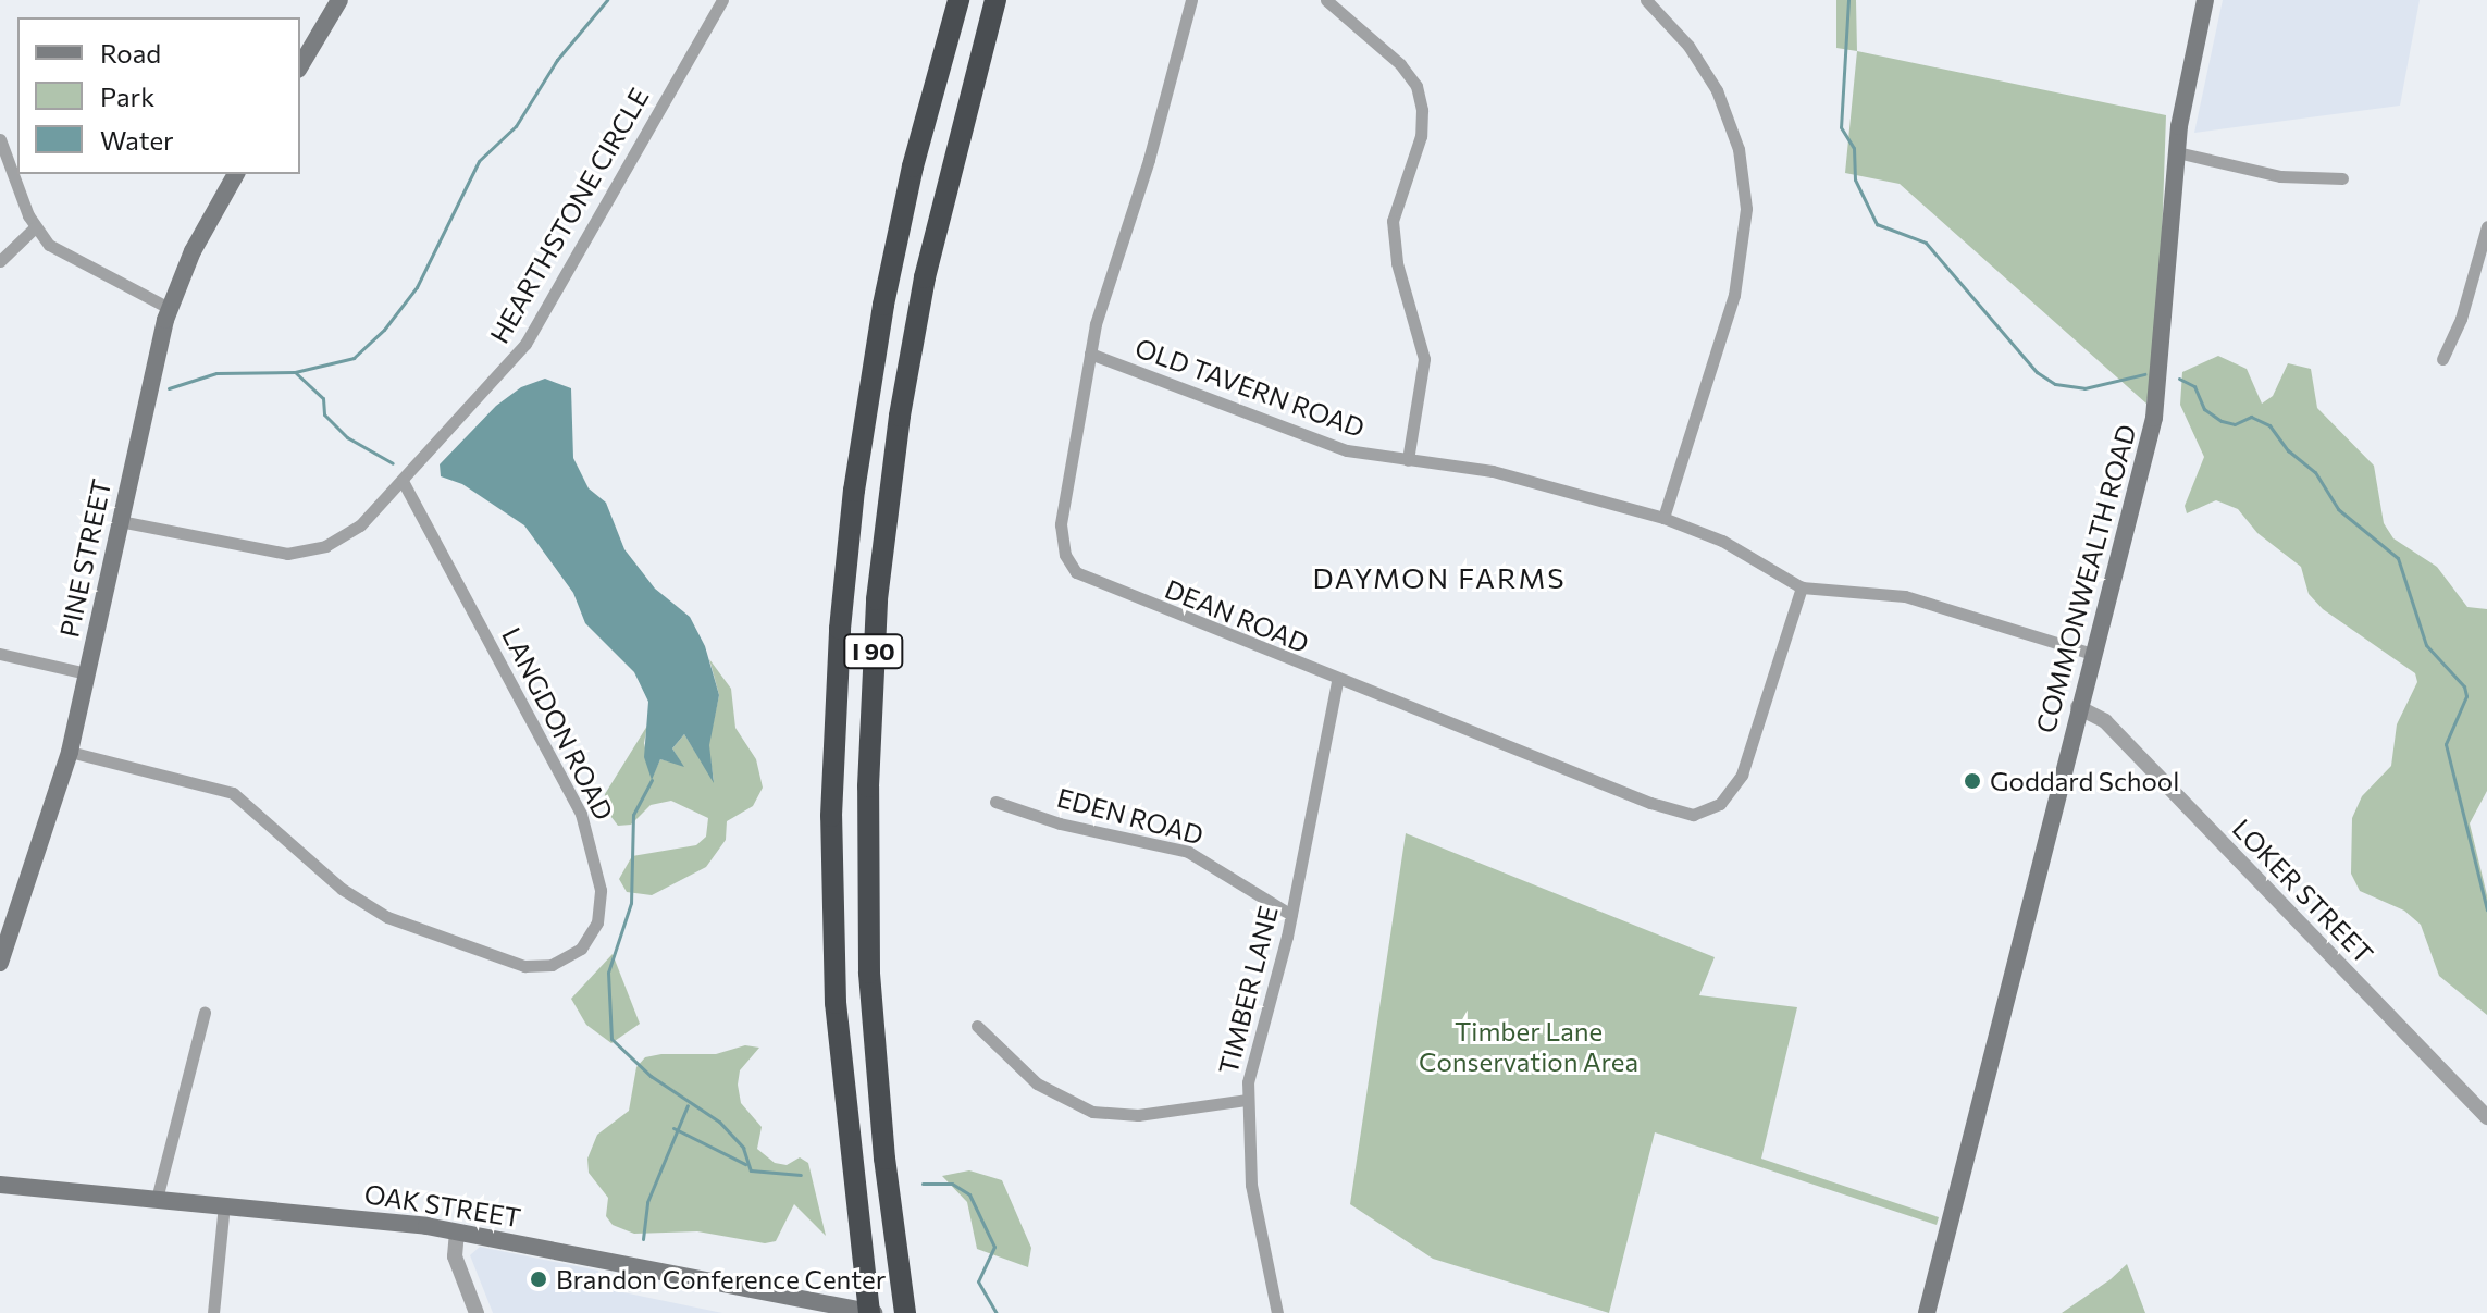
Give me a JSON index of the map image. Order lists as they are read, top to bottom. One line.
{"streets":{"highway":["I 90"],"main road":["PINE STREET","COMMONWEALTH ROAD","OAK STREET"],"street":["HEARTHSTONE CIRCLE","OLD TAVERN ROAD","DEAN ROAD","LANGDON ROAD","EDEN ROAD","LOKER STREET","TIMBER LANE"]},"crossings":[["HEARTHSTONE CIRCLE","PINE STREET"],["HEARTHSTONE CIRCLE","LANGDON ROAD"],["OLD TAVERN ROAD","COMMONWEALTH ROAD"],["OLD TAVERN ROAD","DEAN ROAD"],["PINE STREET","LANGDON ROAD"],["COMMONWEALTH ROAD","LOKER STREET"],["DEAN ROAD","TIMBER LANE"],["I 90","OAK STREET"],["EDEN ROAD","TIMBER LANE"]],"districts":["DAYMON FARMS"],"parks":["Timber Lane Conservation Area"],"places":["Goddard School","Brandon Conference Center"],"legend":["Road","Park","Water"]}
